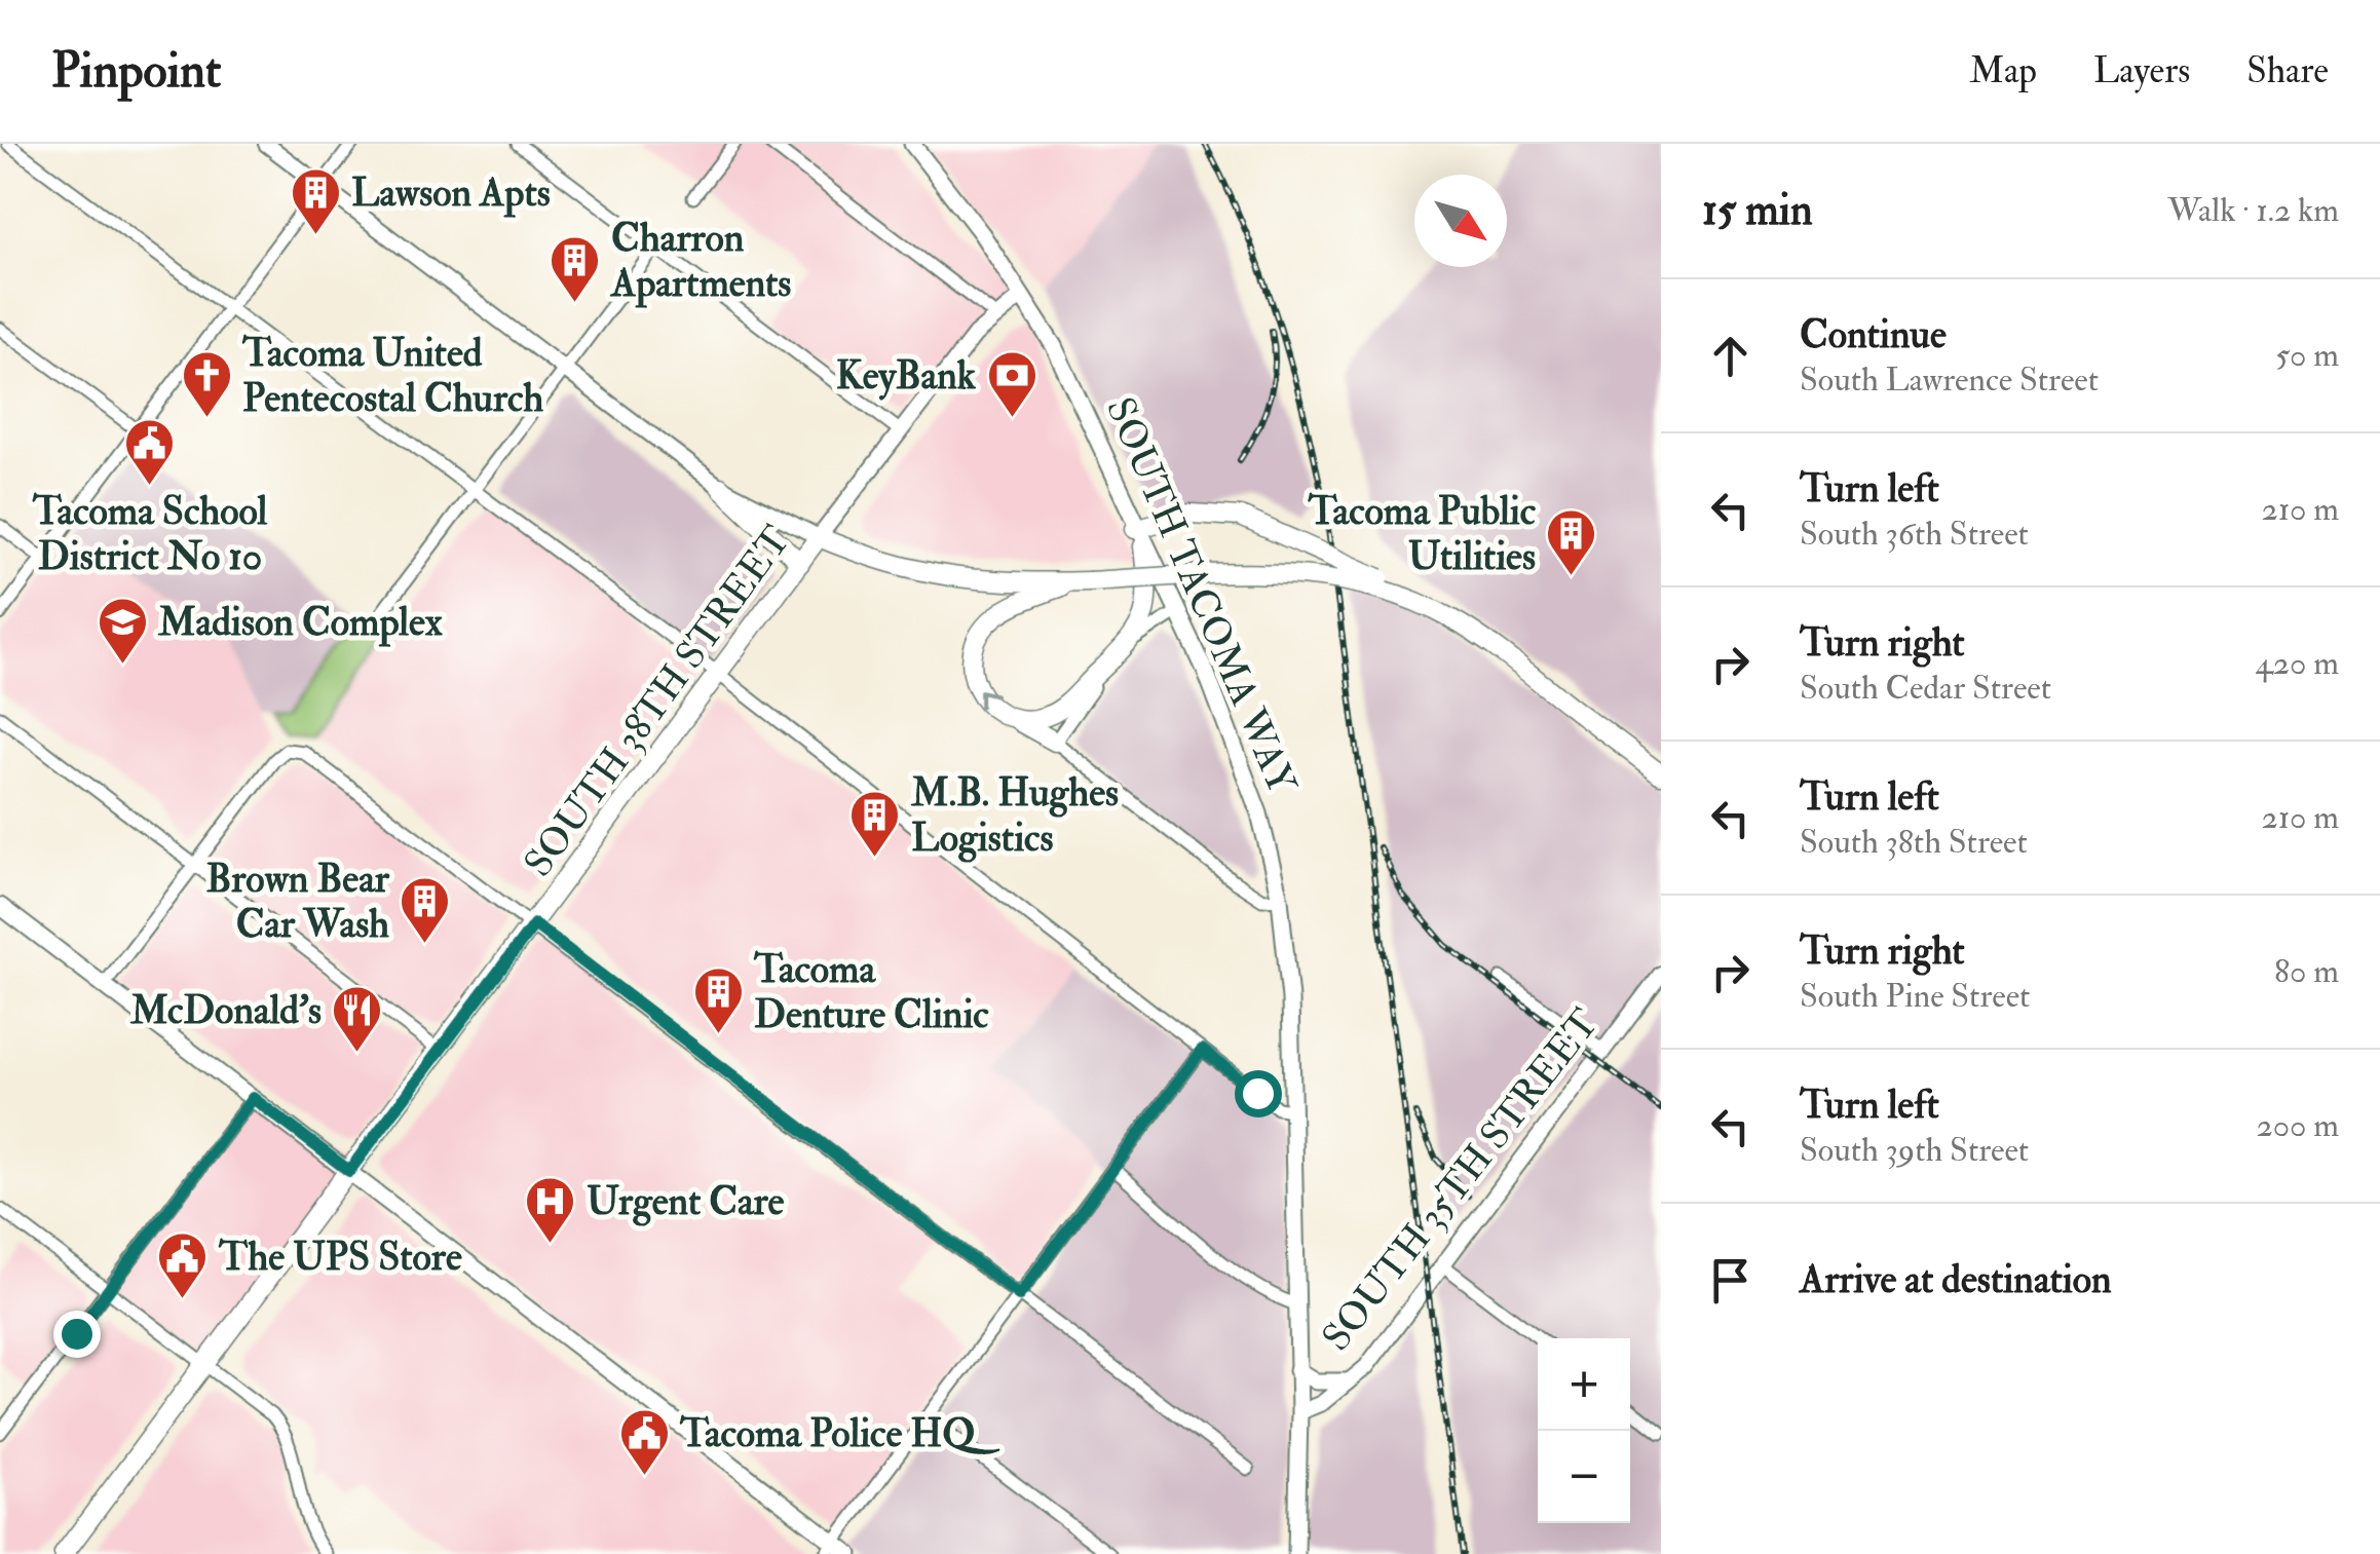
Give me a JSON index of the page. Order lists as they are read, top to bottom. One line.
{"streets":{"main road":["SOUTH TACOMA WAY","SOUTH 38TH STREET"],"street":["SOUTH 35TH STREET"]},"crossings":[["SOUTH TACOMA WAY","SOUTH 38TH STREET"],["SOUTH TACOMA WAY","SOUTH 35TH STREET"]],"places":{"building":["Lawson Apts","Charron Apartments","Tacoma Public Utilities","M.B. Hughes Logistics","Brown Bear Car Wash","Tacoma Denture Clinic"],"church":["Tacoma United Pentecostal Church"],"bank":["KeyBank"],"public building":["Tacoma School District No 10","The UPS Store","Tacoma Police HQ"],"school or university":["Madison Complex"],"restaurant":["McDonald's"],"hospital":["Urgent Care"]},"north":"bottom right","page":{"header":"Pinpoint","nav":["Map","Layers","Share"],"heading":["15 min","Walk · 1.2 km"],"list":[["Continue","South Lawrence Street","50 m"],["Turn left","South 36th Street","210 m"],["Turn right","South Cedar Street","420 m"],["Turn left","South 38th Street","210 m"],["Turn right","South Pine Street","80 m"],["Turn left","South 39th Street","200 m"],"Arrive at destination"],"map_buttons":["+","−"]}}
